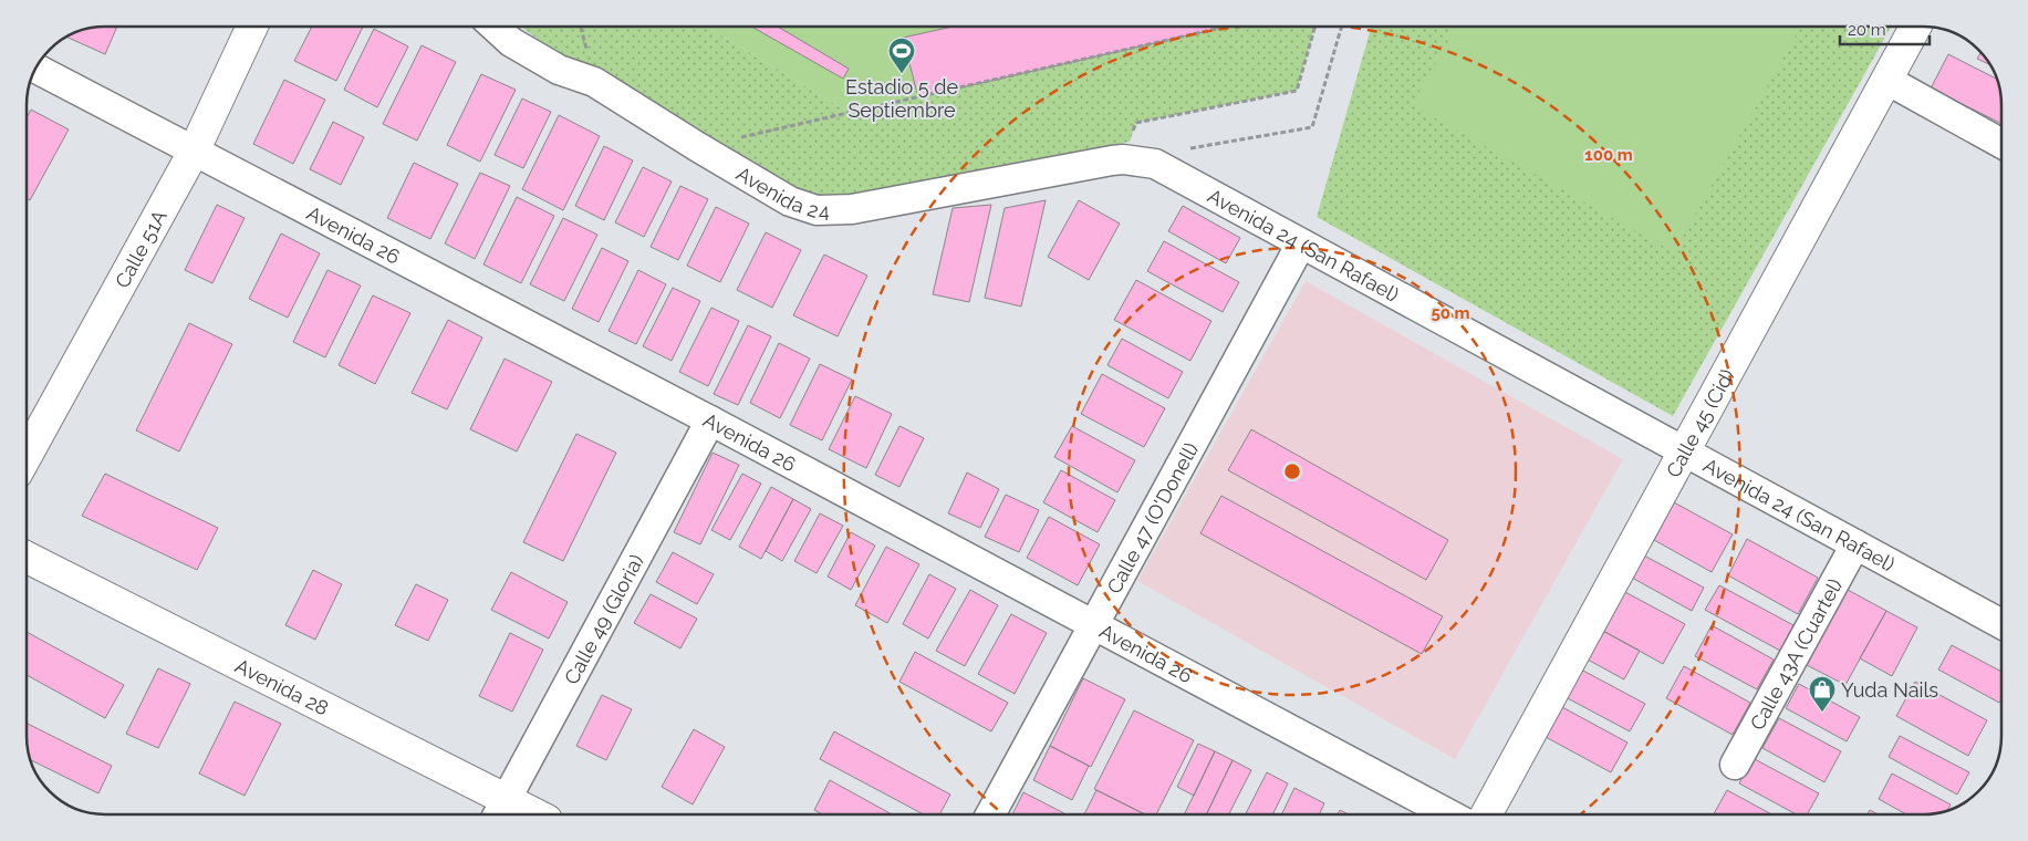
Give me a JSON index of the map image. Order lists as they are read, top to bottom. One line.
{"streets":{"street":["Avenida 24","Avenida 26","Avenida 24 (San Rafael)","Calle 51A","Calle 45 (Cid)","Calle 47 (O'Donell)","Calle 49 (Gloria)","Calle 43A (Cuartel)","Avenida 28"]},"crossings":[["Avenida 24","Avenida 24 (San Rafael)"],["Avenida 26","Calle 51A"],["Avenida 26","Calle 47 (O'Donell)"],["Avenida 26","Calle 49 (Gloria)"],["Avenida 24 (San Rafael)","Calle 45 (Cid)"],["Avenida 24 (San Rafael)","Calle 47 (O'Donell)"],["Avenida 24 (San Rafael)","Calle 43A (Cuartel)"],["Calle 49 (Gloria)","Avenida 28"]],"places":{"sports":["Estadio 5 de Septiembre"],"shop":["Yuda Nails"]},"scale_bar":"20 m","rings":["100 m","50 m"]}
